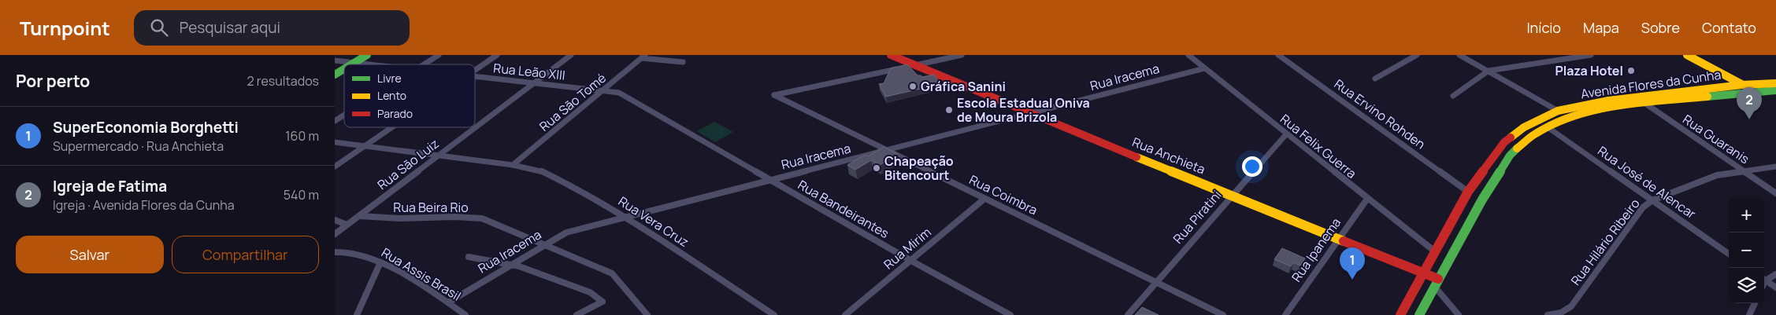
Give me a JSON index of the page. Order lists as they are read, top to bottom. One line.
{"streets":{"main road":["Avenida Flores da Cunha","Rua Anchieta"],"street":["Rua Leão XIII","Rua Iracema","Rua São Tomé","Rua Ervino Rohden","Rua Guaranis","Rua Felix Guerra","Rua São Luiz","Rua José de Alencar","Rua Coimbra","Rua Beira Rio","Rua Bandeirantes","Rua Piratini","Rua Vera Cruz","Rua Hilário Ribeiro","Rua Mirim","Rua Ipanema","Rua Assis Brasil"]},"crossings":[["Rua Leão XIII","Rua São Tomé"],["Rua Leão XIII","Rua São Luiz"],["Rua Leão XIII","Rua Bandeirantes"],["Rua Iracema","Rua Felix Guerra"],["Rua Iracema","Rua Anchieta"],["Rua Iracema","Rua Coimbra"],["Rua Iracema","Rua Beira Rio"],["Rua Iracema","Rua Bandeirantes"],["Rua Iracema","Rua Vera Cruz"],["Rua Iracema","Rua Assis Brasil"],["Avenida Flores da Cunha","Rua Ervino Rohden"],["Avenida Flores da Cunha","Rua Guaranis"],["Avenida Flores da Cunha","Rua Felix Guerra"],["Avenida Flores da Cunha","Rua Anchieta"],["Avenida Flores da Cunha","Rua José de Alencar"],["Rua São Tomé","Rua Bandeirantes"],["Rua São Tomé","Rua Vera Cruz"],["Rua Guaranis","Rua Hilário Ribeiro"],["Rua Felix Guerra","Rua Piratini"],["Rua Felix Guerra","Rua Ipanema"],["Rua Anchieta","Rua Piratini"],["Rua Anchieta","Rua Ipanema"],["Rua São Luiz","Rua Beira Rio"],["Rua São Luiz","Rua Vera Cruz"],["Rua José de Alencar","Rua Hilário Ribeiro"],["Rua Coimbra","Rua Piratini"],["Rua Coimbra","Rua Mirim"],["Rua Bandeirantes","Rua Mirim"]],"places":["Plaza Hotel","Gráfica Sanini","Escola Estadual Oniva de Moura Brizola","Chapeação Bitencourt"],"legend":["Livre","Lento","Parado"],"page":{"header":"Turnpoint","search":"Pesquisar aqui","nav":["Início","Mapa","Sobre","Contato"],"heading":["Por perto","2 resultados"],"pins":["2","1"],"list":[{"mark":"1","name":"SuperEconomia Borghetti","note":"Supermercado · Rua Anchieta","value":"160 m"},{"mark":"2","name":"Igreja de Fatima","note":"Igreja · Avenida Flores da Cunha","value":"540 m"}],"map_buttons":["+","−"],"buttons":["Salvar","Compartilhar"]}}
